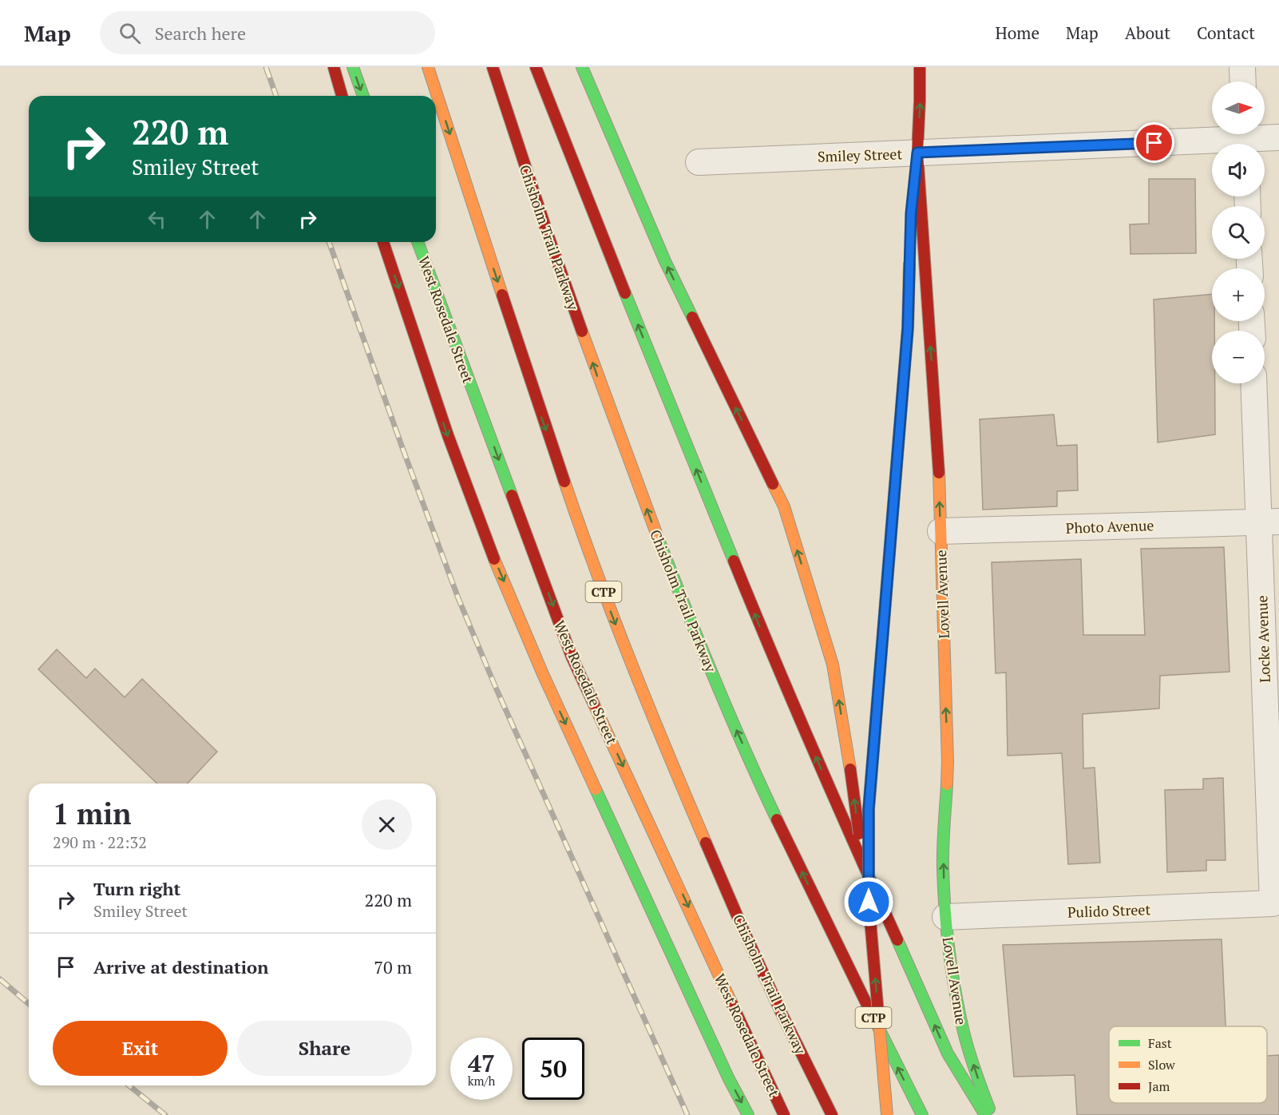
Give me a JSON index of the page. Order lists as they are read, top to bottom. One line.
{"streets":{"main road":["Chisholm Trail Parkway","West Rosedale Street","CTP","Lovell Avenue"],"street":["Smiley Street","Photo Avenue","Locke Avenue","Pulido Street"]},"crossings":[["Smiley Street","Lovell Avenue"],["Photo Avenue","Lovell Avenue"],["Photo Avenue","Locke Avenue"],["Lovell Avenue","Pulido Street"],["Locke Avenue","Pulido Street"]],"legend":["Fast","Slow","Jam"],"north":"right","page":{"header":"Map","search":"Search here","nav":["Home","Map","About","Contact"],"map_buttons":["+","−"],"turn":["220 m","Smiley Street"],"heading":["1 min","290 m · 22:32"],"list":[{"name":"Turn right","note":"Smiley Street","value":"220 m"},{"name":"Arrive at destination","value":"70 m"}],"buttons":["Exit","Share"],"speed":"47 km/h","limit":"50"}}
